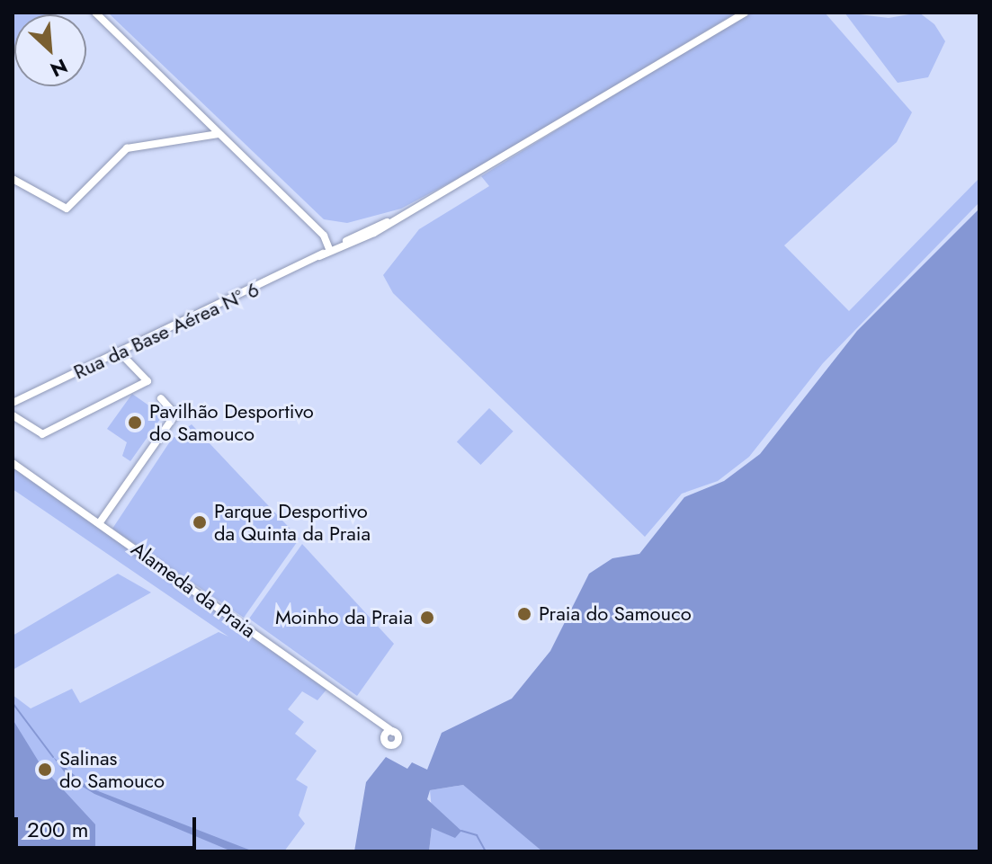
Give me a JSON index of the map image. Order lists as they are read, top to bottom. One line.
{"streets":{"street":["Rua da Base Aérea Nº 6","Alameda da Praia"]},"places":["Pavilhão Desportivo do Samouco","Parque Desportivo da Quinta da Praia","Praia do Samouco","Moinho da Praia","Salinas do Samouco"],"scale_bar":"200 m","north":"bottom right"}
